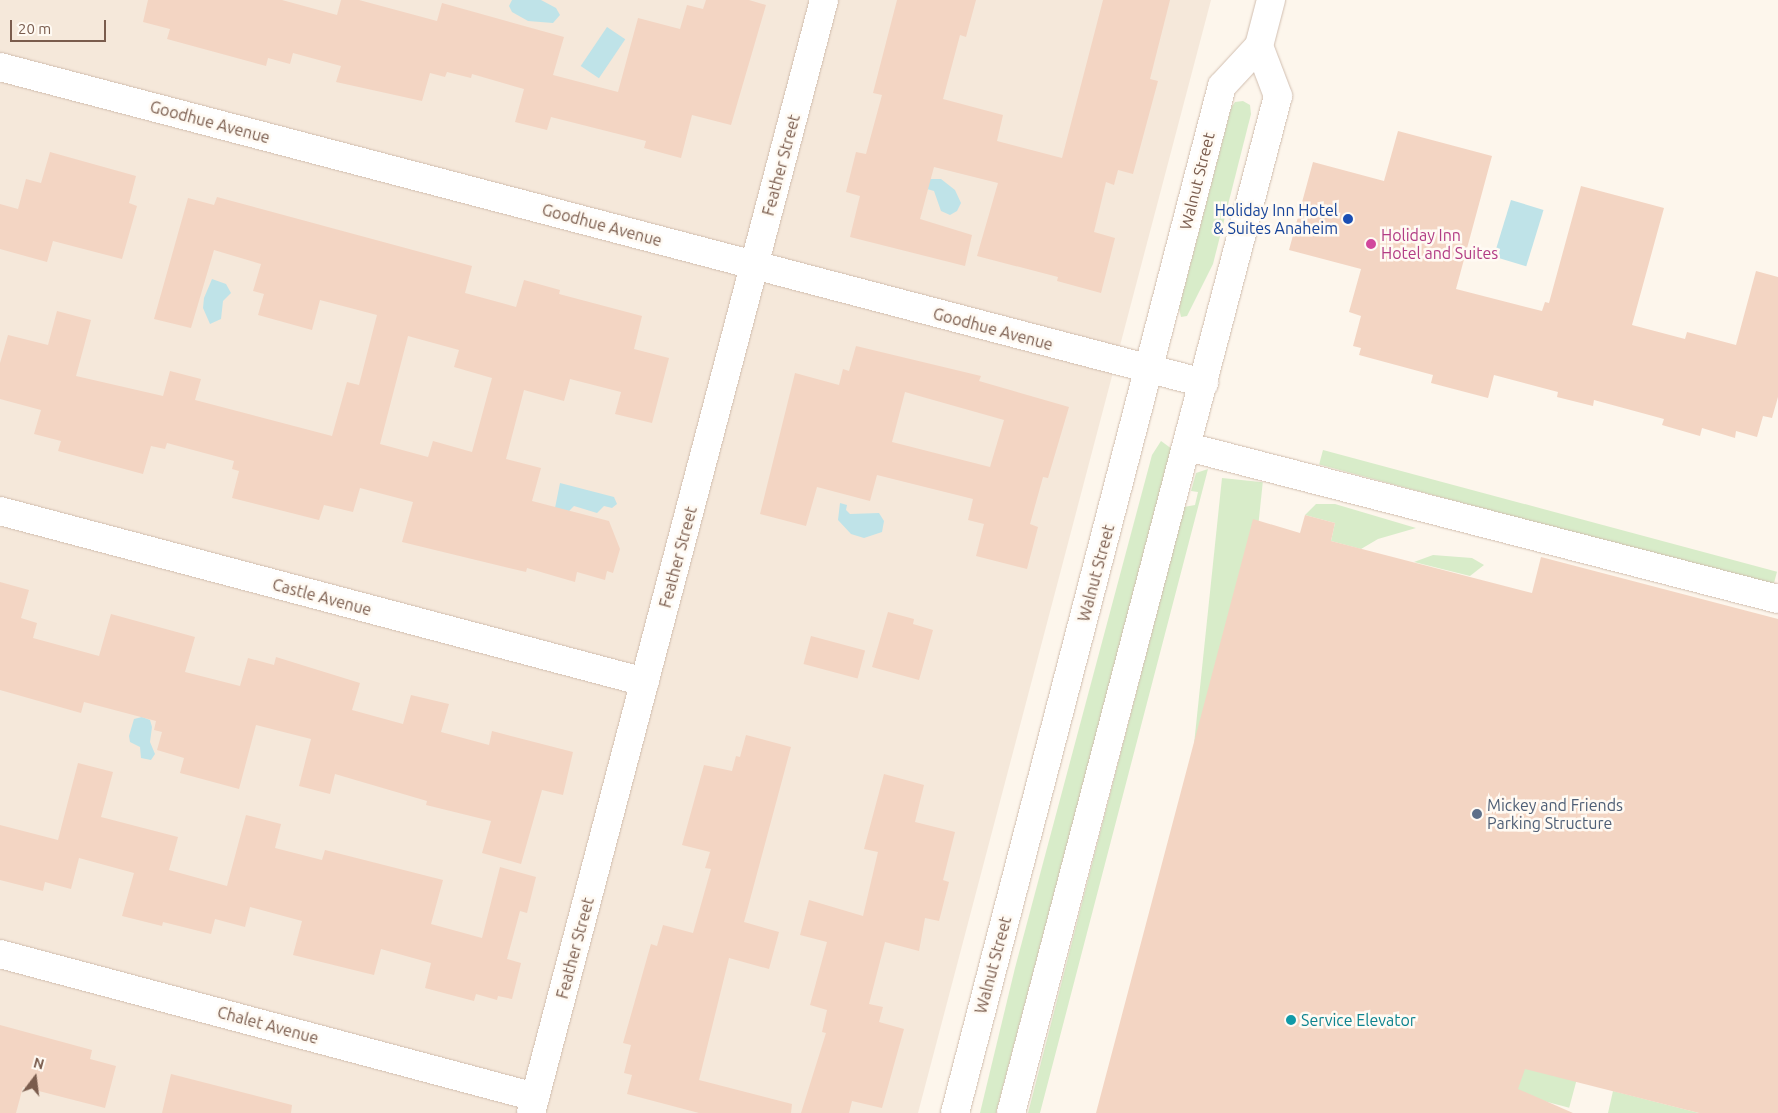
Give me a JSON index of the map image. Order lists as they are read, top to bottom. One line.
{"streets":{"street":["Goodhue Avenue","Feather Street","Walnut Street","Castle Avenue","Chalet Avenue"]},"crossings":[["Goodhue Avenue","Feather Street"],["Goodhue Avenue","Walnut Street"],["Feather Street","Castle Avenue"],["Feather Street","Chalet Avenue"]],"places":["Holiday Inn Hotel & Suites Anaheim","Holiday Inn Hotel and Suites","Mickey and Friends Parking Structure","Service Elevator"],"scale_bar":"20 m","north":"top"}
